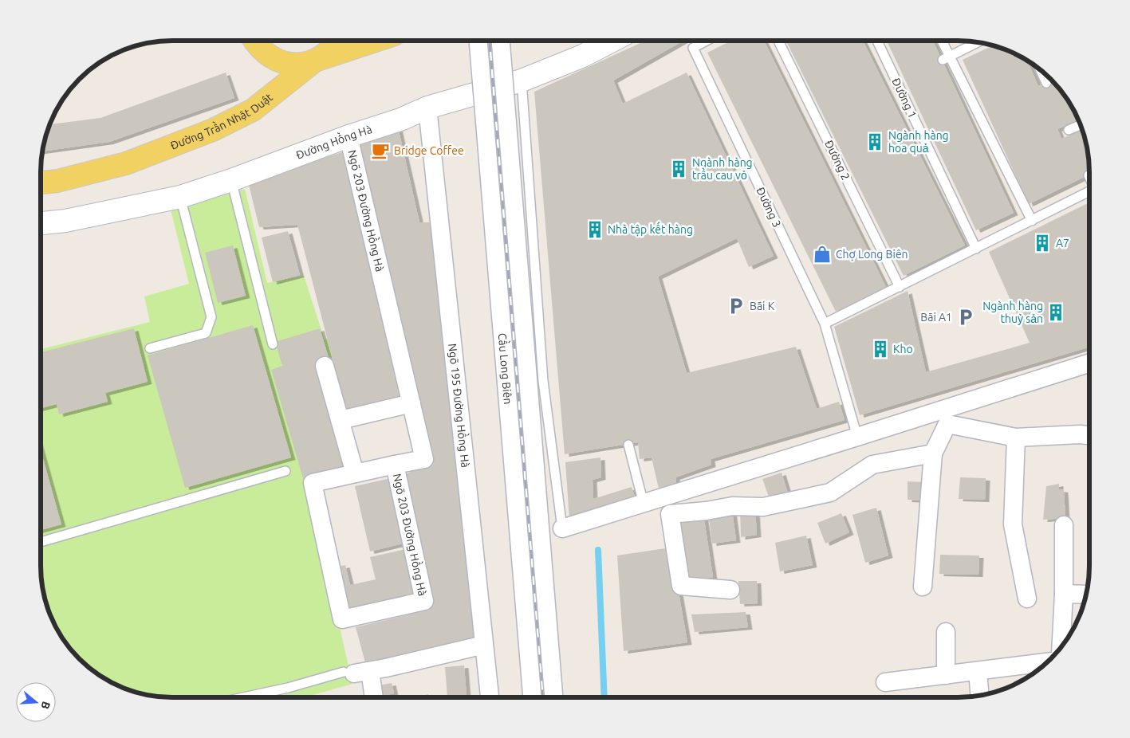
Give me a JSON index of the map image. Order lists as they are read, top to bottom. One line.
{"streets":{"main road":["Đường Trần Nhật Duật"],"street":["Đường Hồng Hà","Ngõ 203 Đường Hồng Hà","Cầu Long Biên","Ngõ 195 Đường Hồng Hà"],"lane":["Đường 1","Đường 2","Đường 3"]},"crossings":[["Đường Hồng Hà","Ngõ 203 Đường Hồng Hà"],["Đường Hồng Hà","Ngõ 195 Đường Hồng Hà"]],"places":{"building":["Ngành hàng hoa quả","Ngành hàng trầu cau vỏ","Nhà tập kết hàng","A7","Ngành hàng thuỷ sản","Kho"],"cafe":["Bridge Coffee"],"shop":["Chợ Long Biên"],"parking":["Bãi K","Bãi A1"]},"north":"right"}
